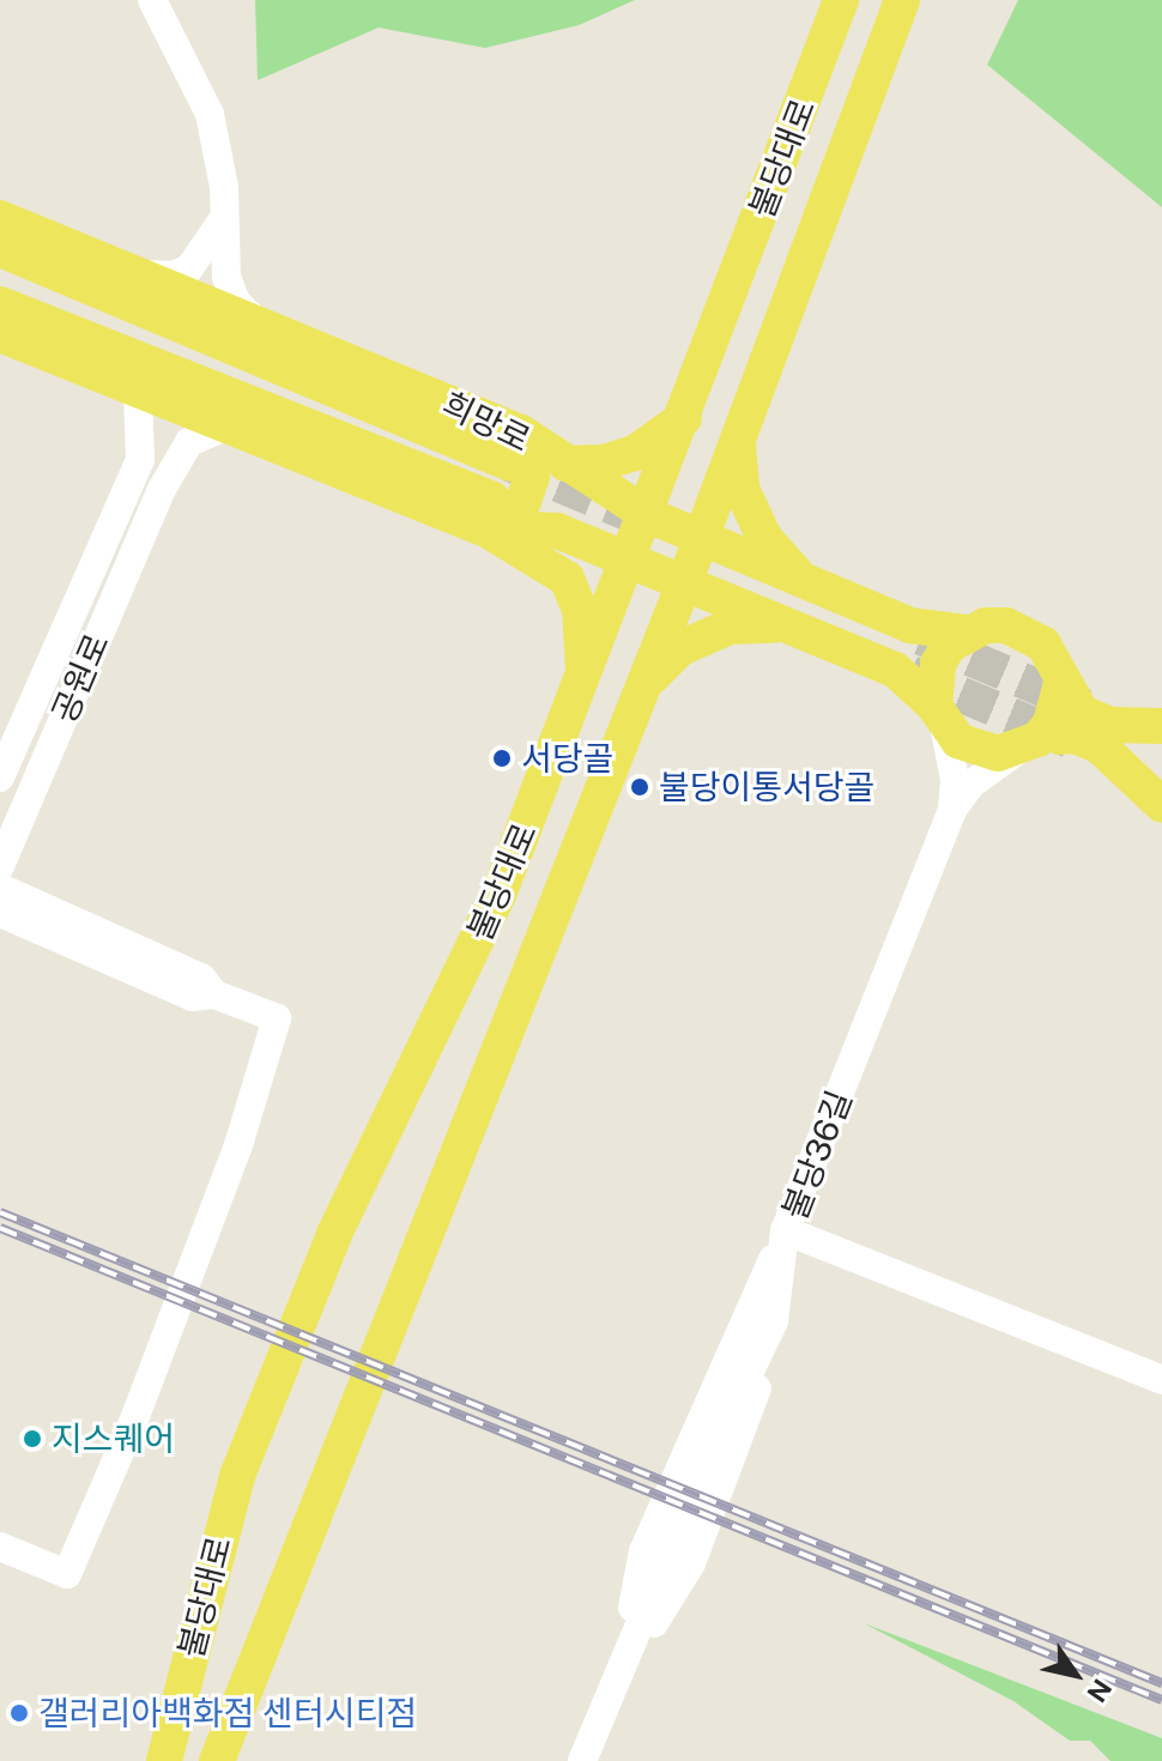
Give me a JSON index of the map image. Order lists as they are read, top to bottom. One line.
{"streets":{"main road":["불당대로","희망로"],"street":["공원로","불당36길"]},"crossings":[["불당대로","희망로"],["희망로","공원로"],["희망로","불당36길"]],"places":["서당골","불당이통서당골","지스퀘어","갤러리아백화점 센터시티점"],"north":"bottom right"}
